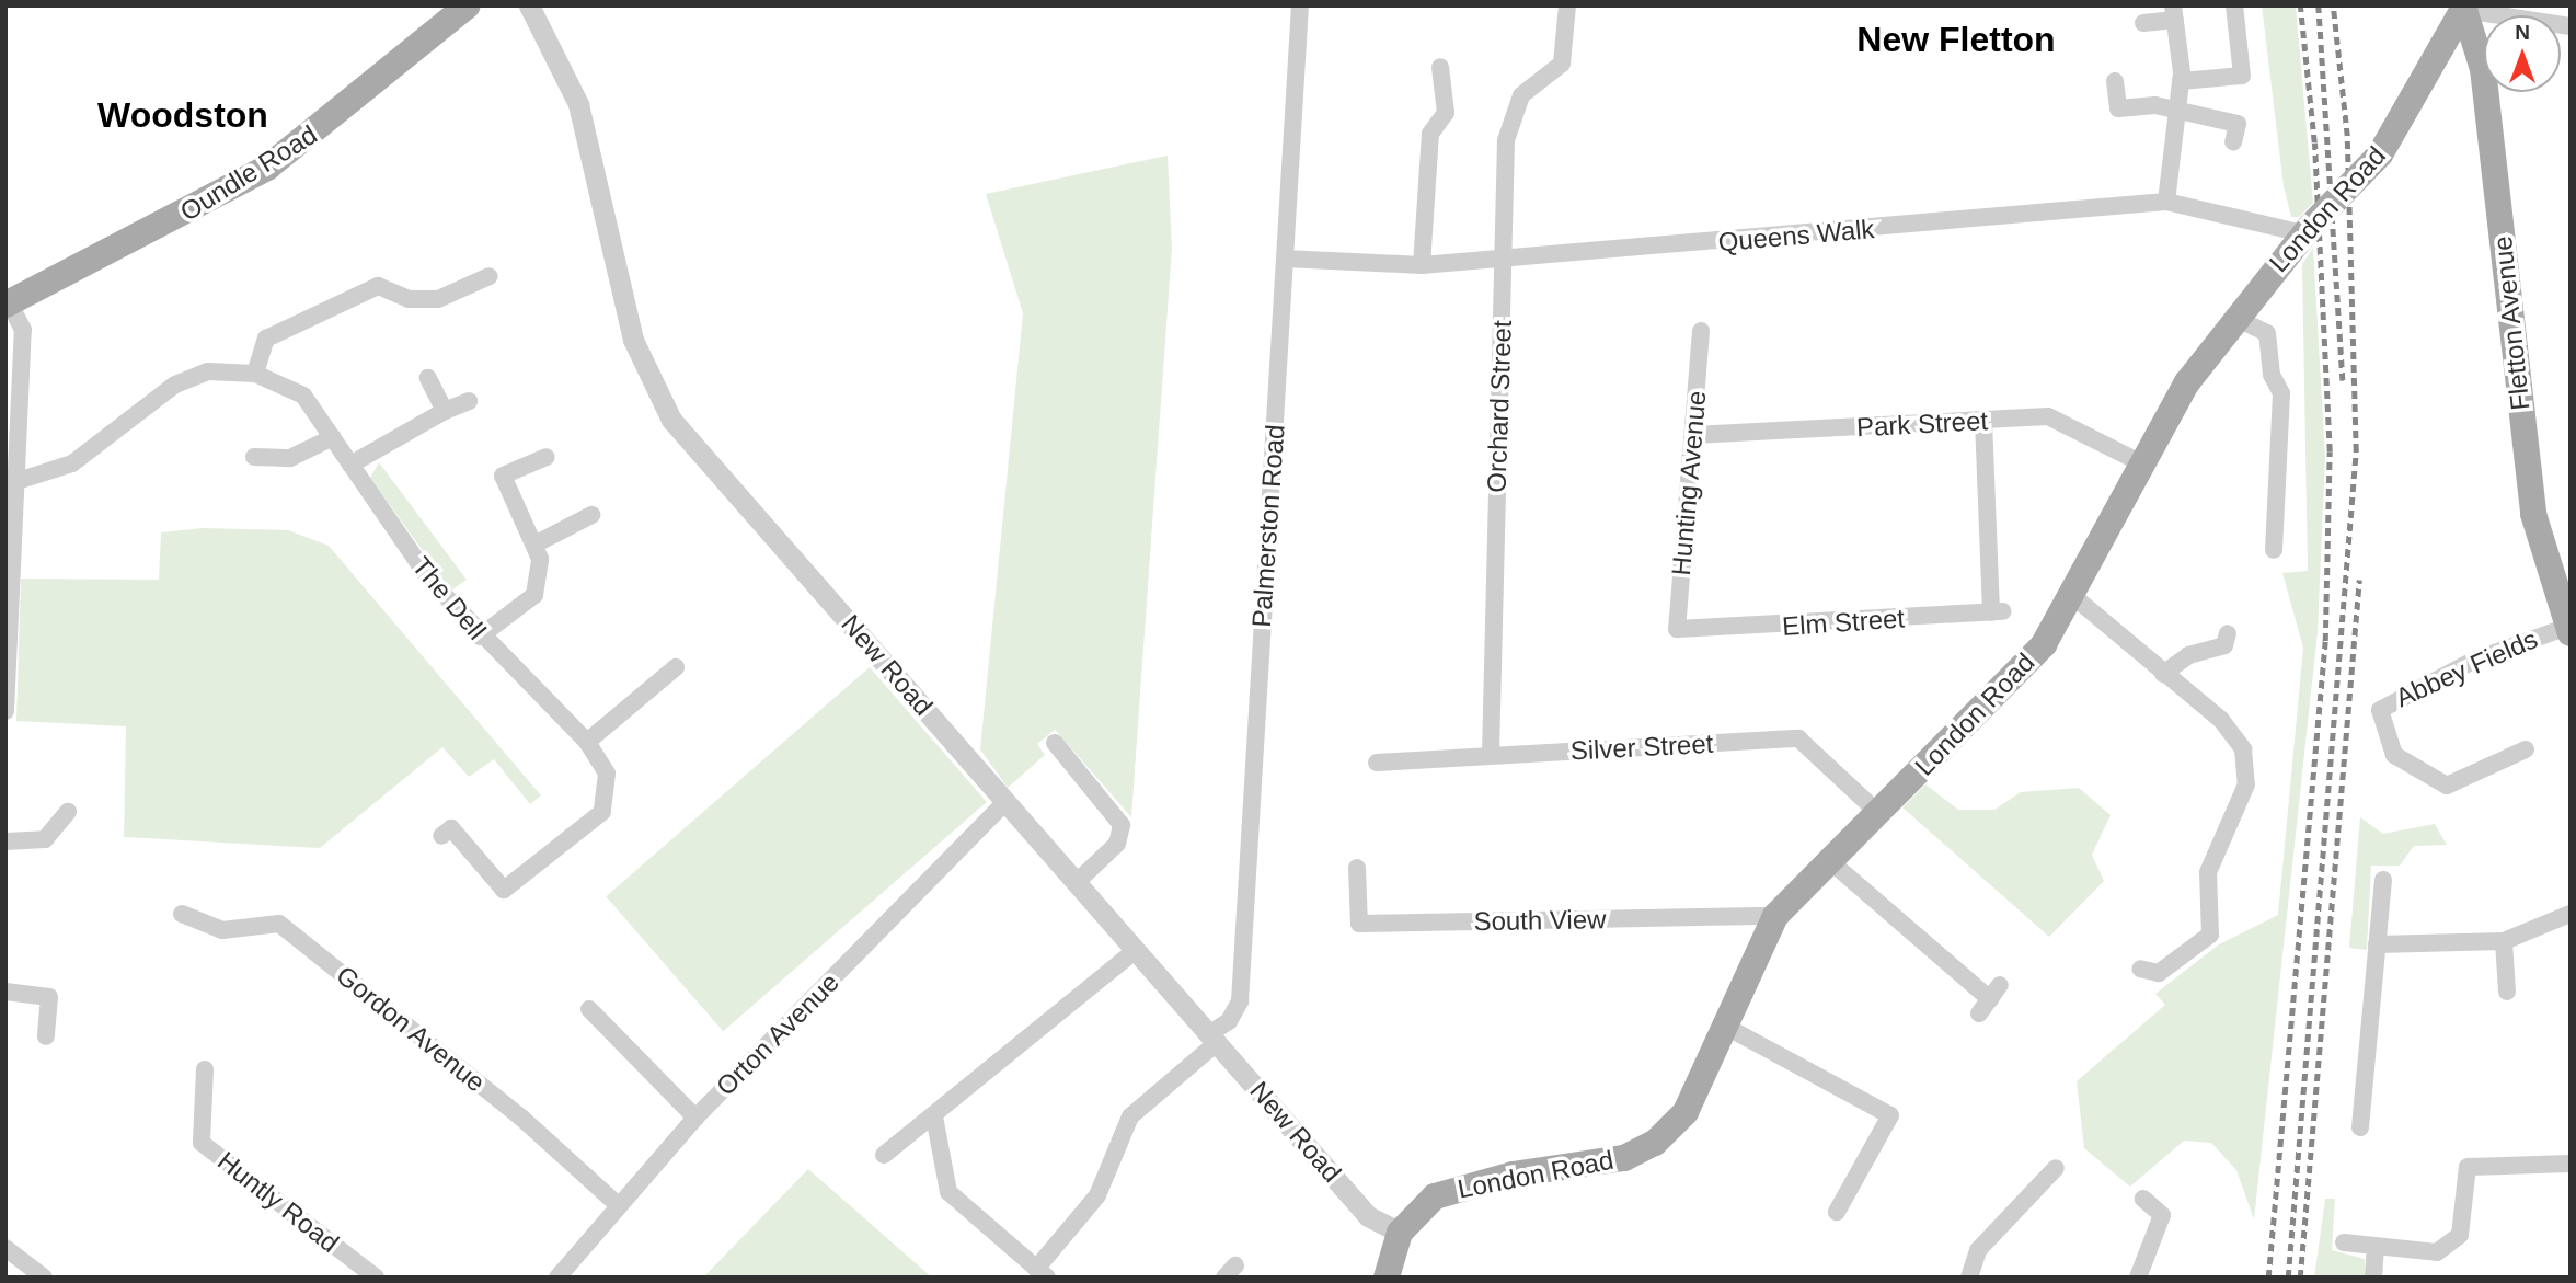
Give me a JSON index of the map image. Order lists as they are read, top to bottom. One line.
{"streets":{"main road":["Oundle Road","London Road","Fletton Avenue"],"street":["Queens Walk","Orchard Street","Park Street","Hunting Avenue","Palmerston Road","The Dell","Elm Street","New Road","Abbey Fields","Silver Street","South View","Gordon Avenue","Orton Avenue","Huntly Road"]},"crossings":[["London Road","Queens Walk"],["London Road","Fletton Avenue"],["London Road","Park Street"],["London Road","New Road"],["London Road","Silver Street"],["London Road","South View"],["Queens Walk","Orchard Street"],["Queens Walk","Palmerston Road"],["Fletton Avenue","Abbey Fields"],["Orchard Street","Silver Street"],["Park Street","Hunting Avenue"],["Park Street","Elm Street"],["Hunting Avenue","Elm Street"],["Palmerston Road","New Road"],["New Road","Orton Avenue"],["Gordon Avenue","Orton Avenue"]],"districts":["New Fletton","Woodston"],"north":"top"}
